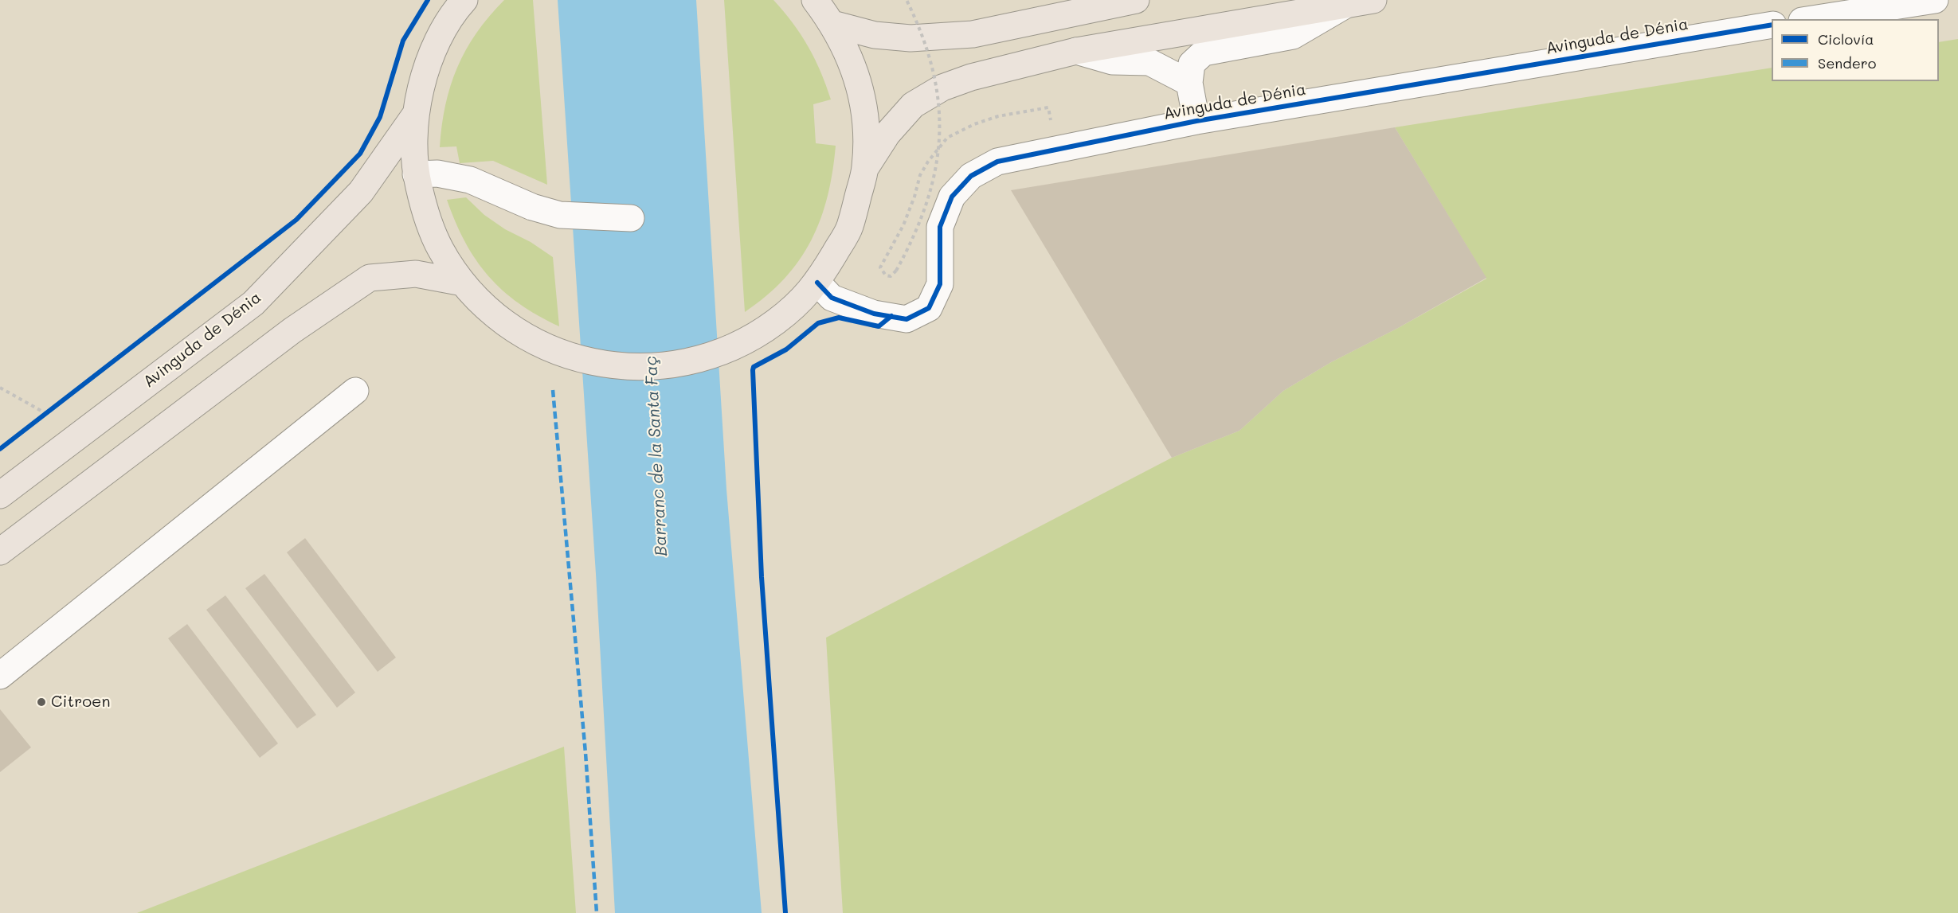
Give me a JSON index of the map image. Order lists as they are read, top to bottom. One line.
{"streets":{"main road":["Avinguda de Dénia"]},"water":["Barranc de la Santa Faç"],"places":["Citroen"],"legend":["Ciclovía","Sendero"]}
